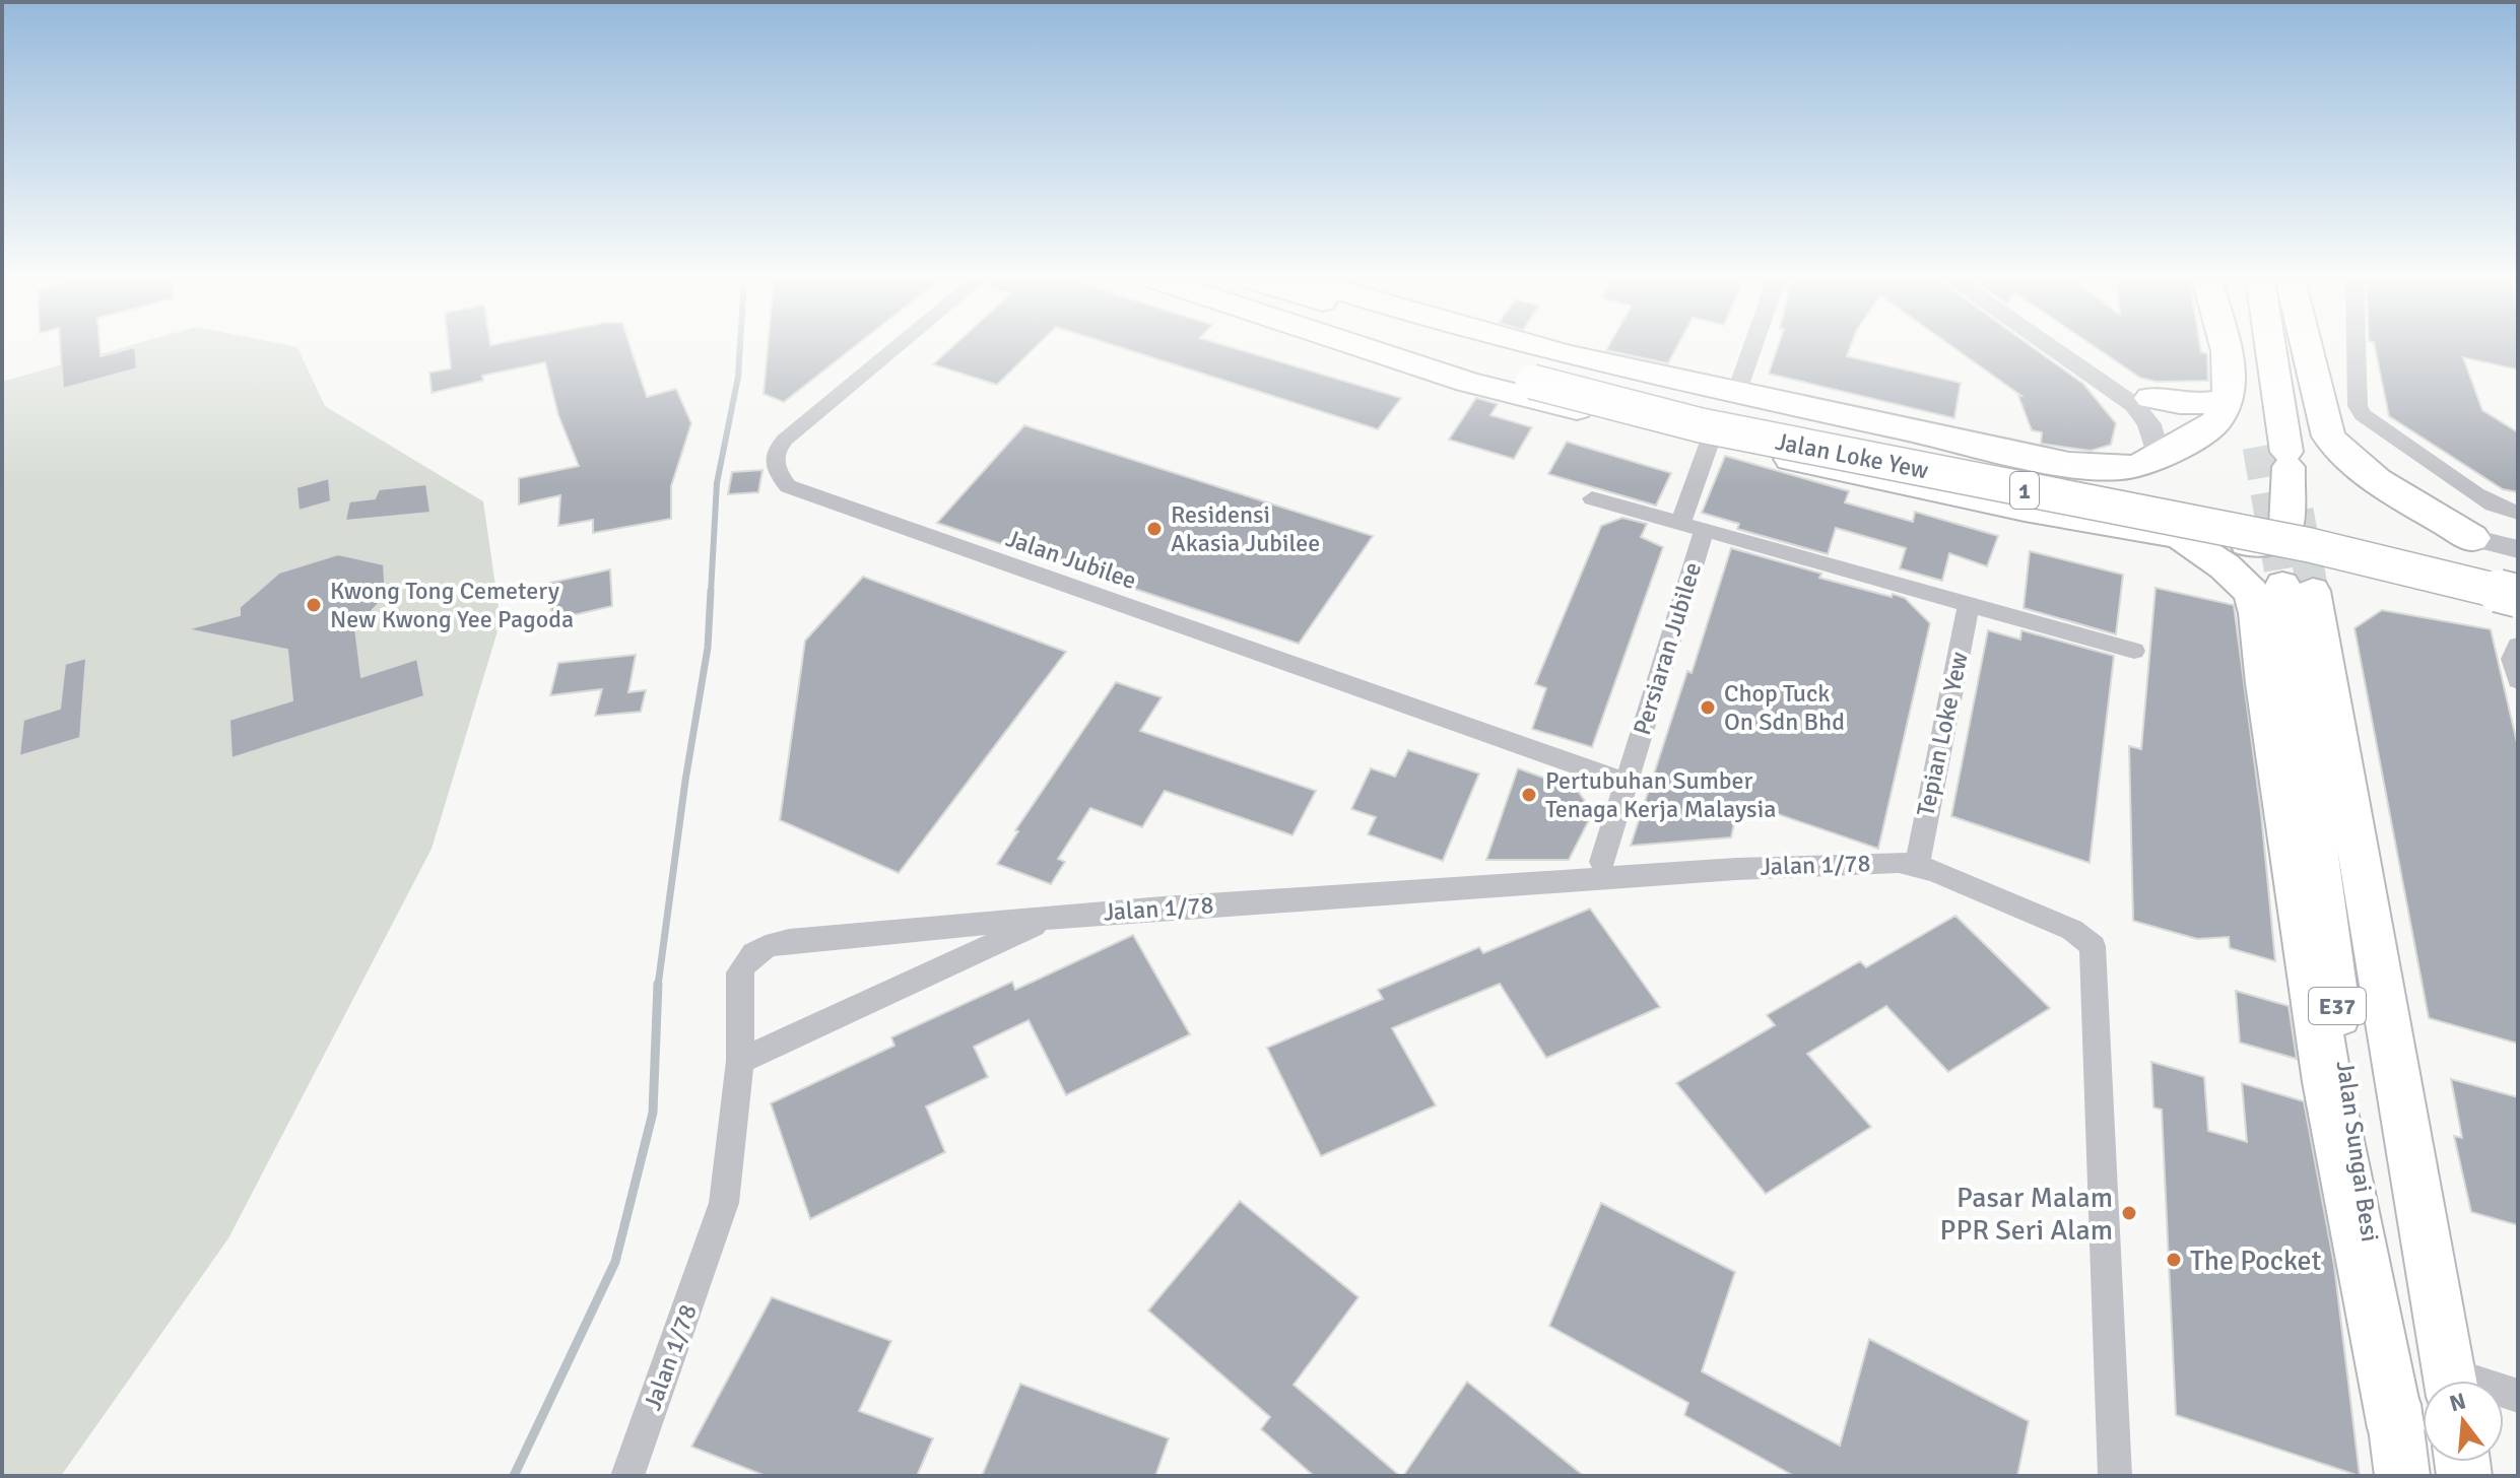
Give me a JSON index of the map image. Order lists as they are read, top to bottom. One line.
{"streets":{"highway":["Jalan Loke Yew","1"],"main road":["E37","Jalan Sungai Besi"],"street":["Jalan Jubilee","Persiaran Jubilee","Tepian Loke Yew","Jalan 1/78"]},"crossings":[["Jalan Jubilee","Persiaran Jubilee"],["Tepian Loke Yew","Jalan 1/78"]],"places":["Residensi Akasia Jubilee","Kwong Tong Cemetery New Kwong Yee Pagoda","Chop Tuck On Sdn Bhd","Pertubuhan Sumber Tenaga Kerja Malaysia","Pasar Malam PPR Seri Alam","The Pocket"],"north":"top"}
